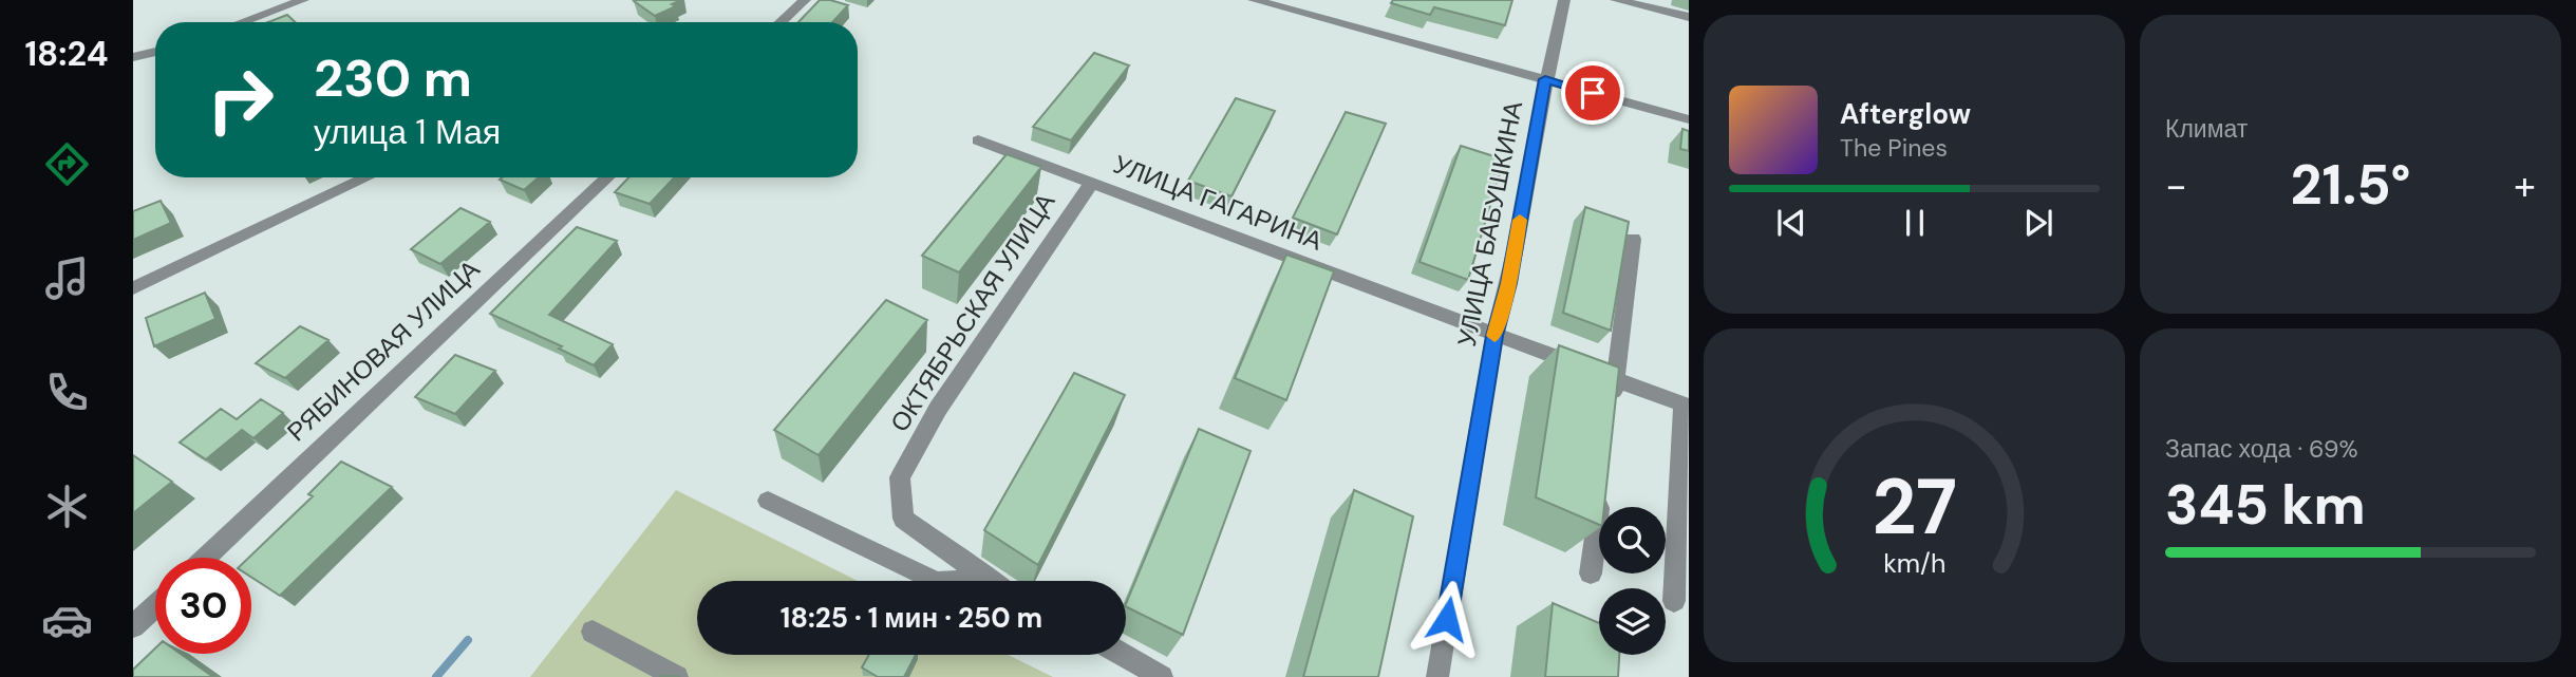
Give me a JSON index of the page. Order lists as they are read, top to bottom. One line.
{"streets":{"street":["УЛИЦА ГАГАРИНА","УЛИЦА БАБУШКИНА","ОКТЯБРЬСКАЯ УЛИЦА","РЯБИНОВАЯ УЛИЦА"]},"crossings":[["УЛИЦА ГАГАРИНА","УЛИЦА БАБУШКИНА"],["УЛИЦА ГАГАРИНА","ОКТЯБРЬСКАЯ УЛИЦА"]],"page":{"tabs":"18:24","tile":["Климат",["Запас хода · 69%","345 km"]],"turn":["230 m","улица 1 Мая"],"song":["Afterglow","The Pines"],"heat":["−","21.5°","+"],"limit":"30","trip":"18:25 · 1 мин · 250 m","gauge":["27","km/h"]}}
